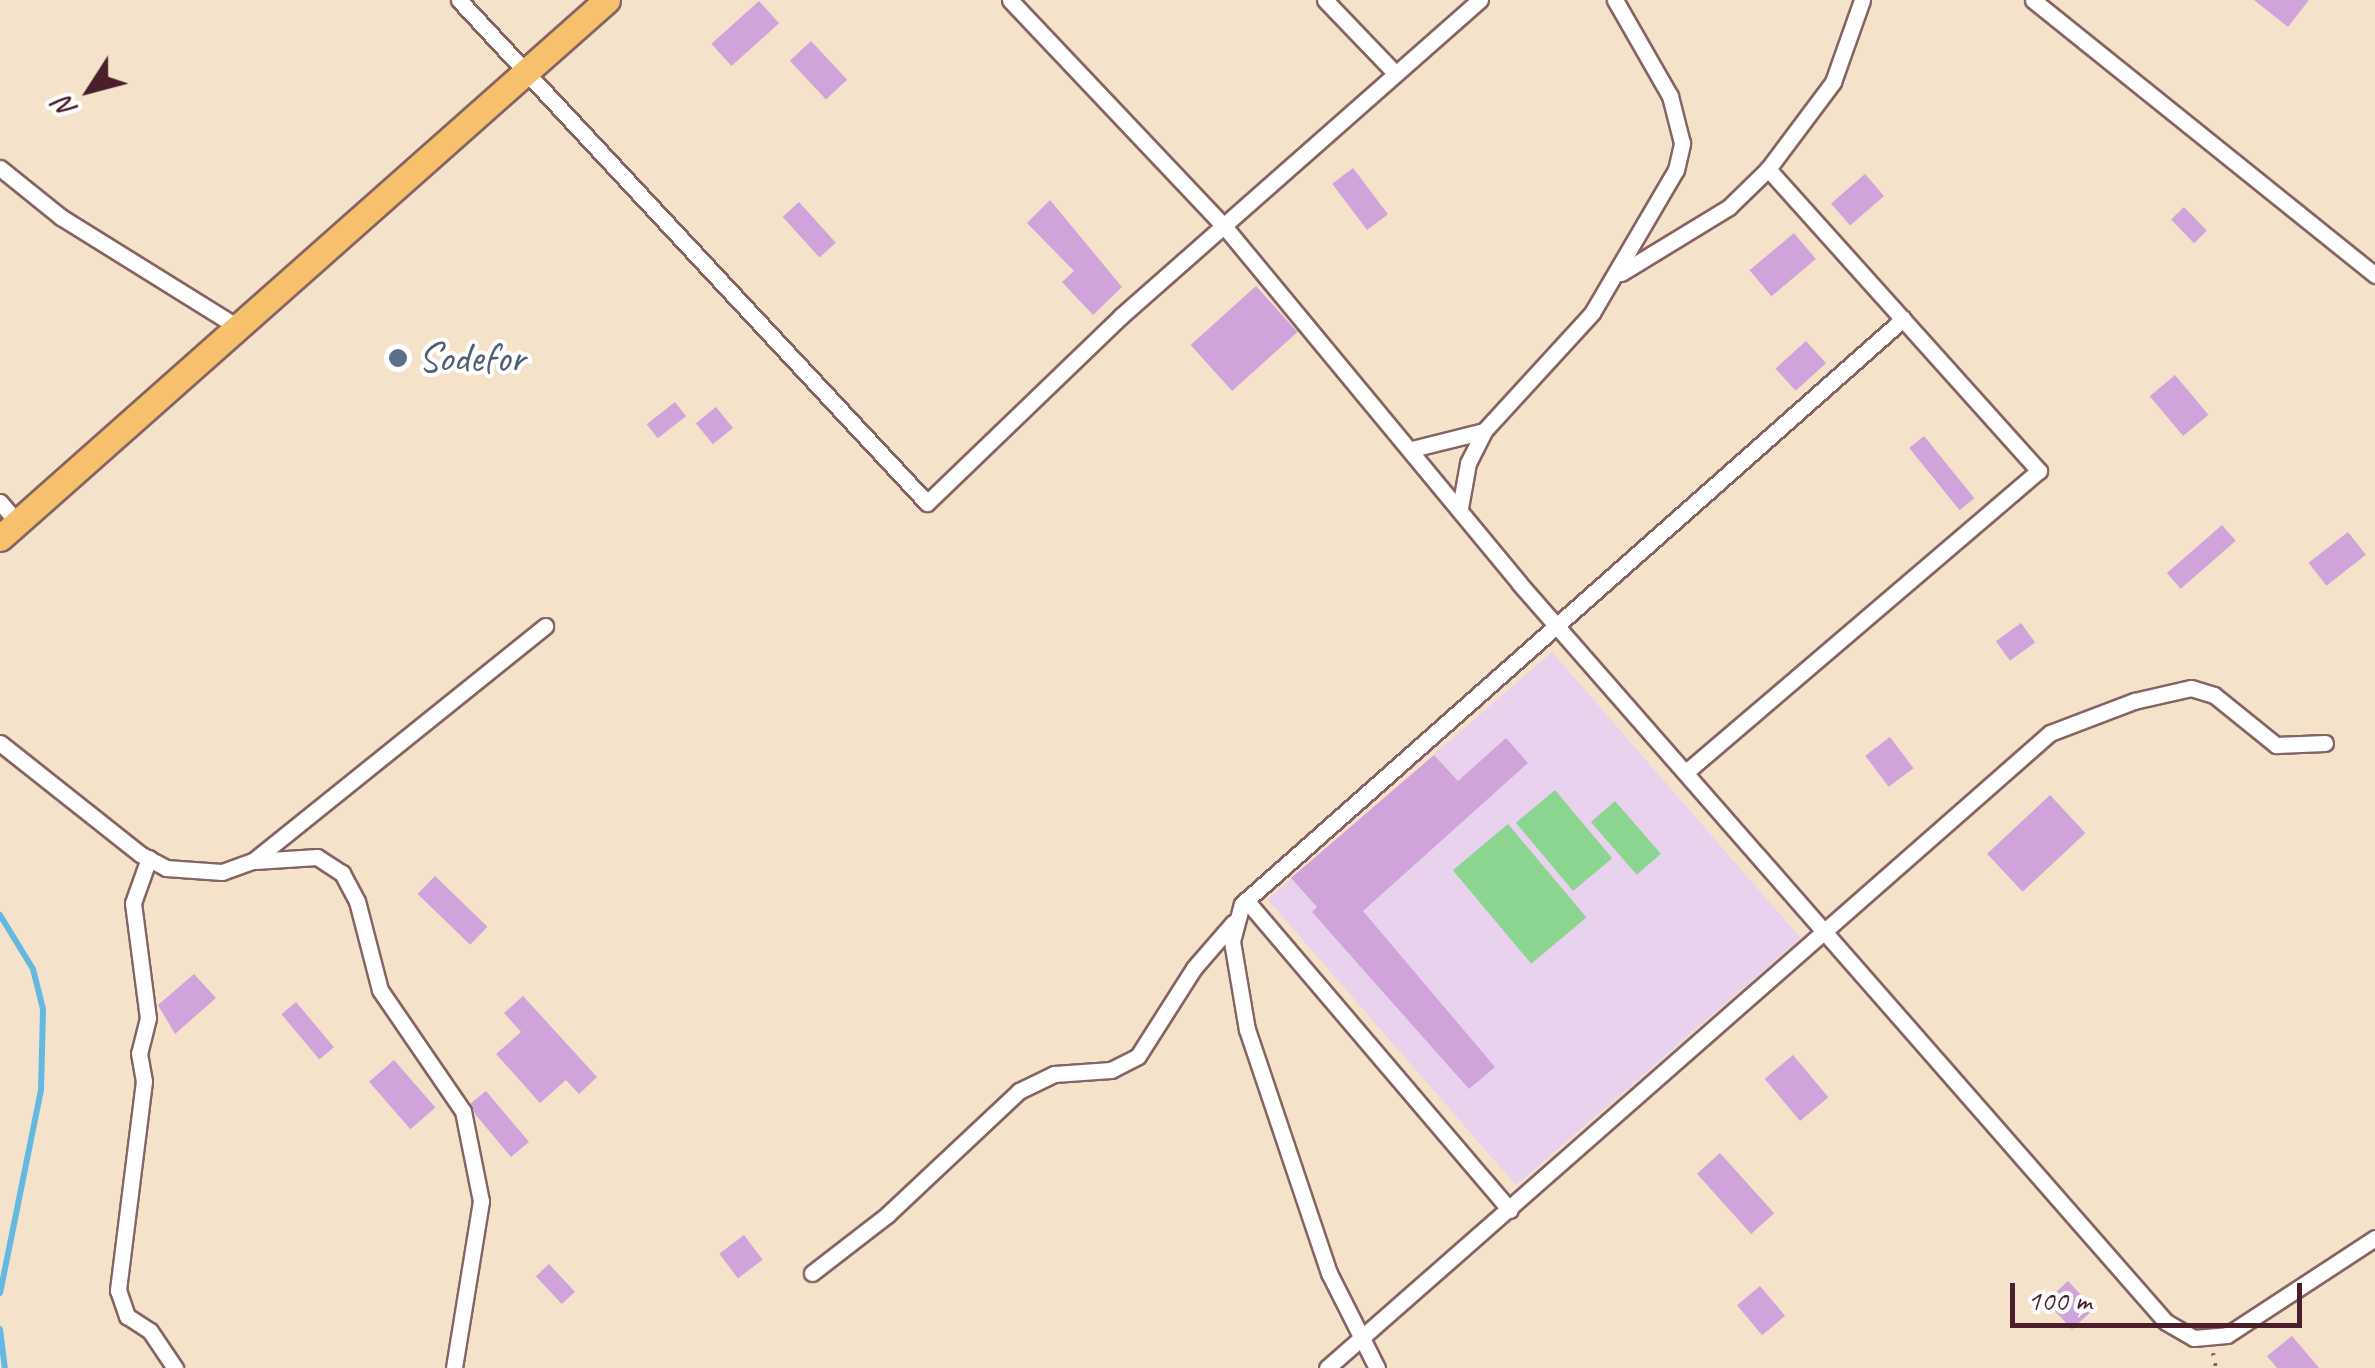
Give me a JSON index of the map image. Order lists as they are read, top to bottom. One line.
{"places":["Sodefor"],"scale_bar":"100 m","north":"bottom left"}
